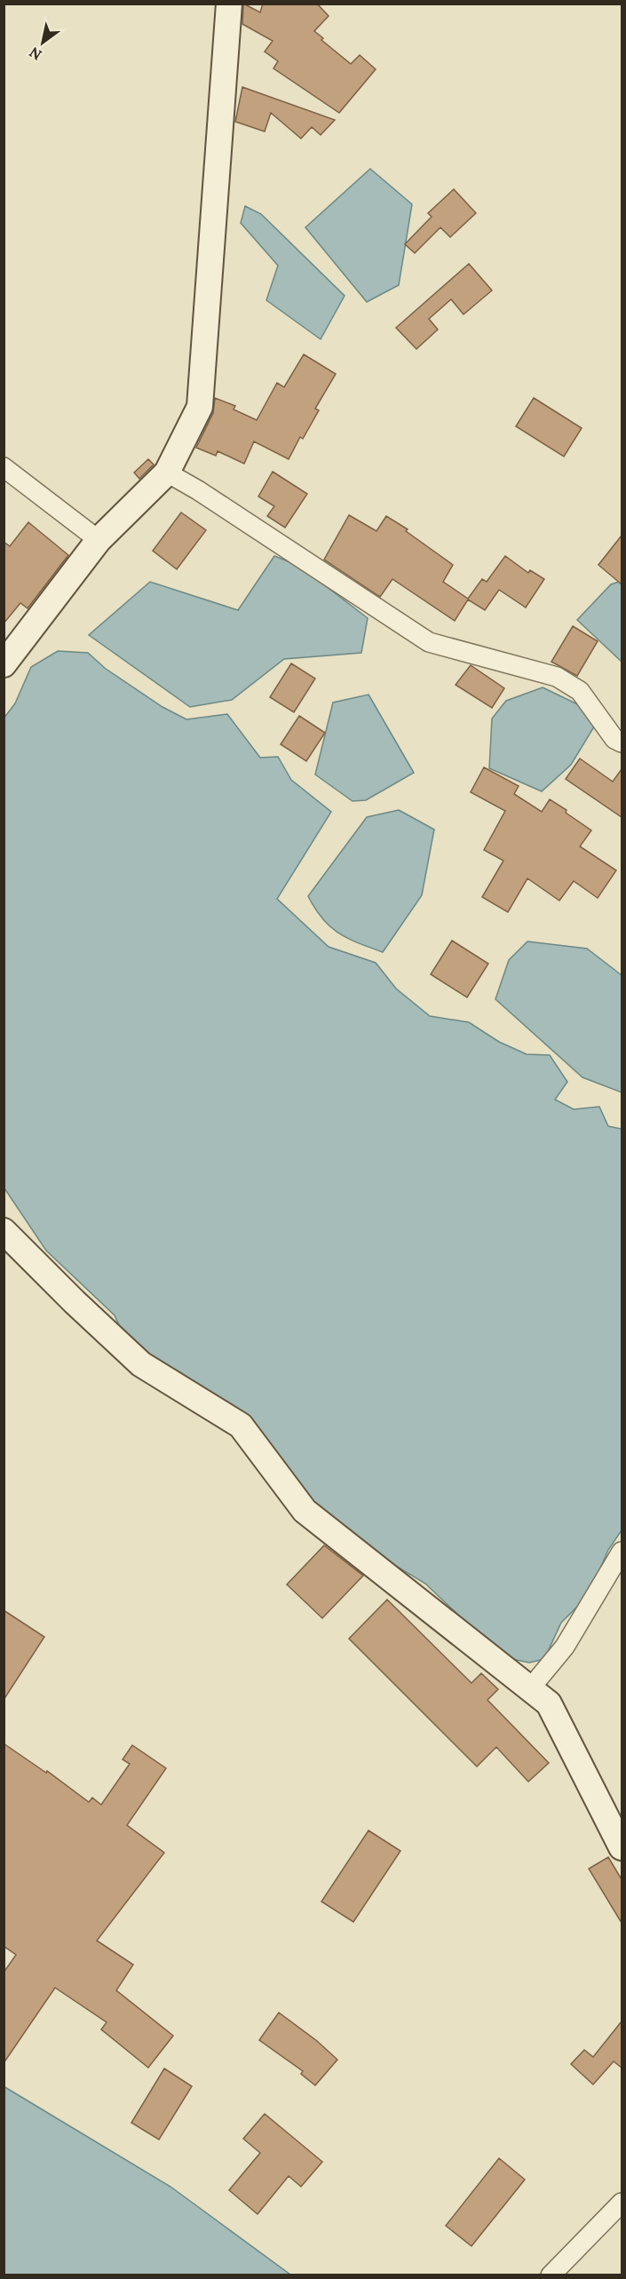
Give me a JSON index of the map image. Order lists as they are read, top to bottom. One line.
{"north":"bottom left"}
